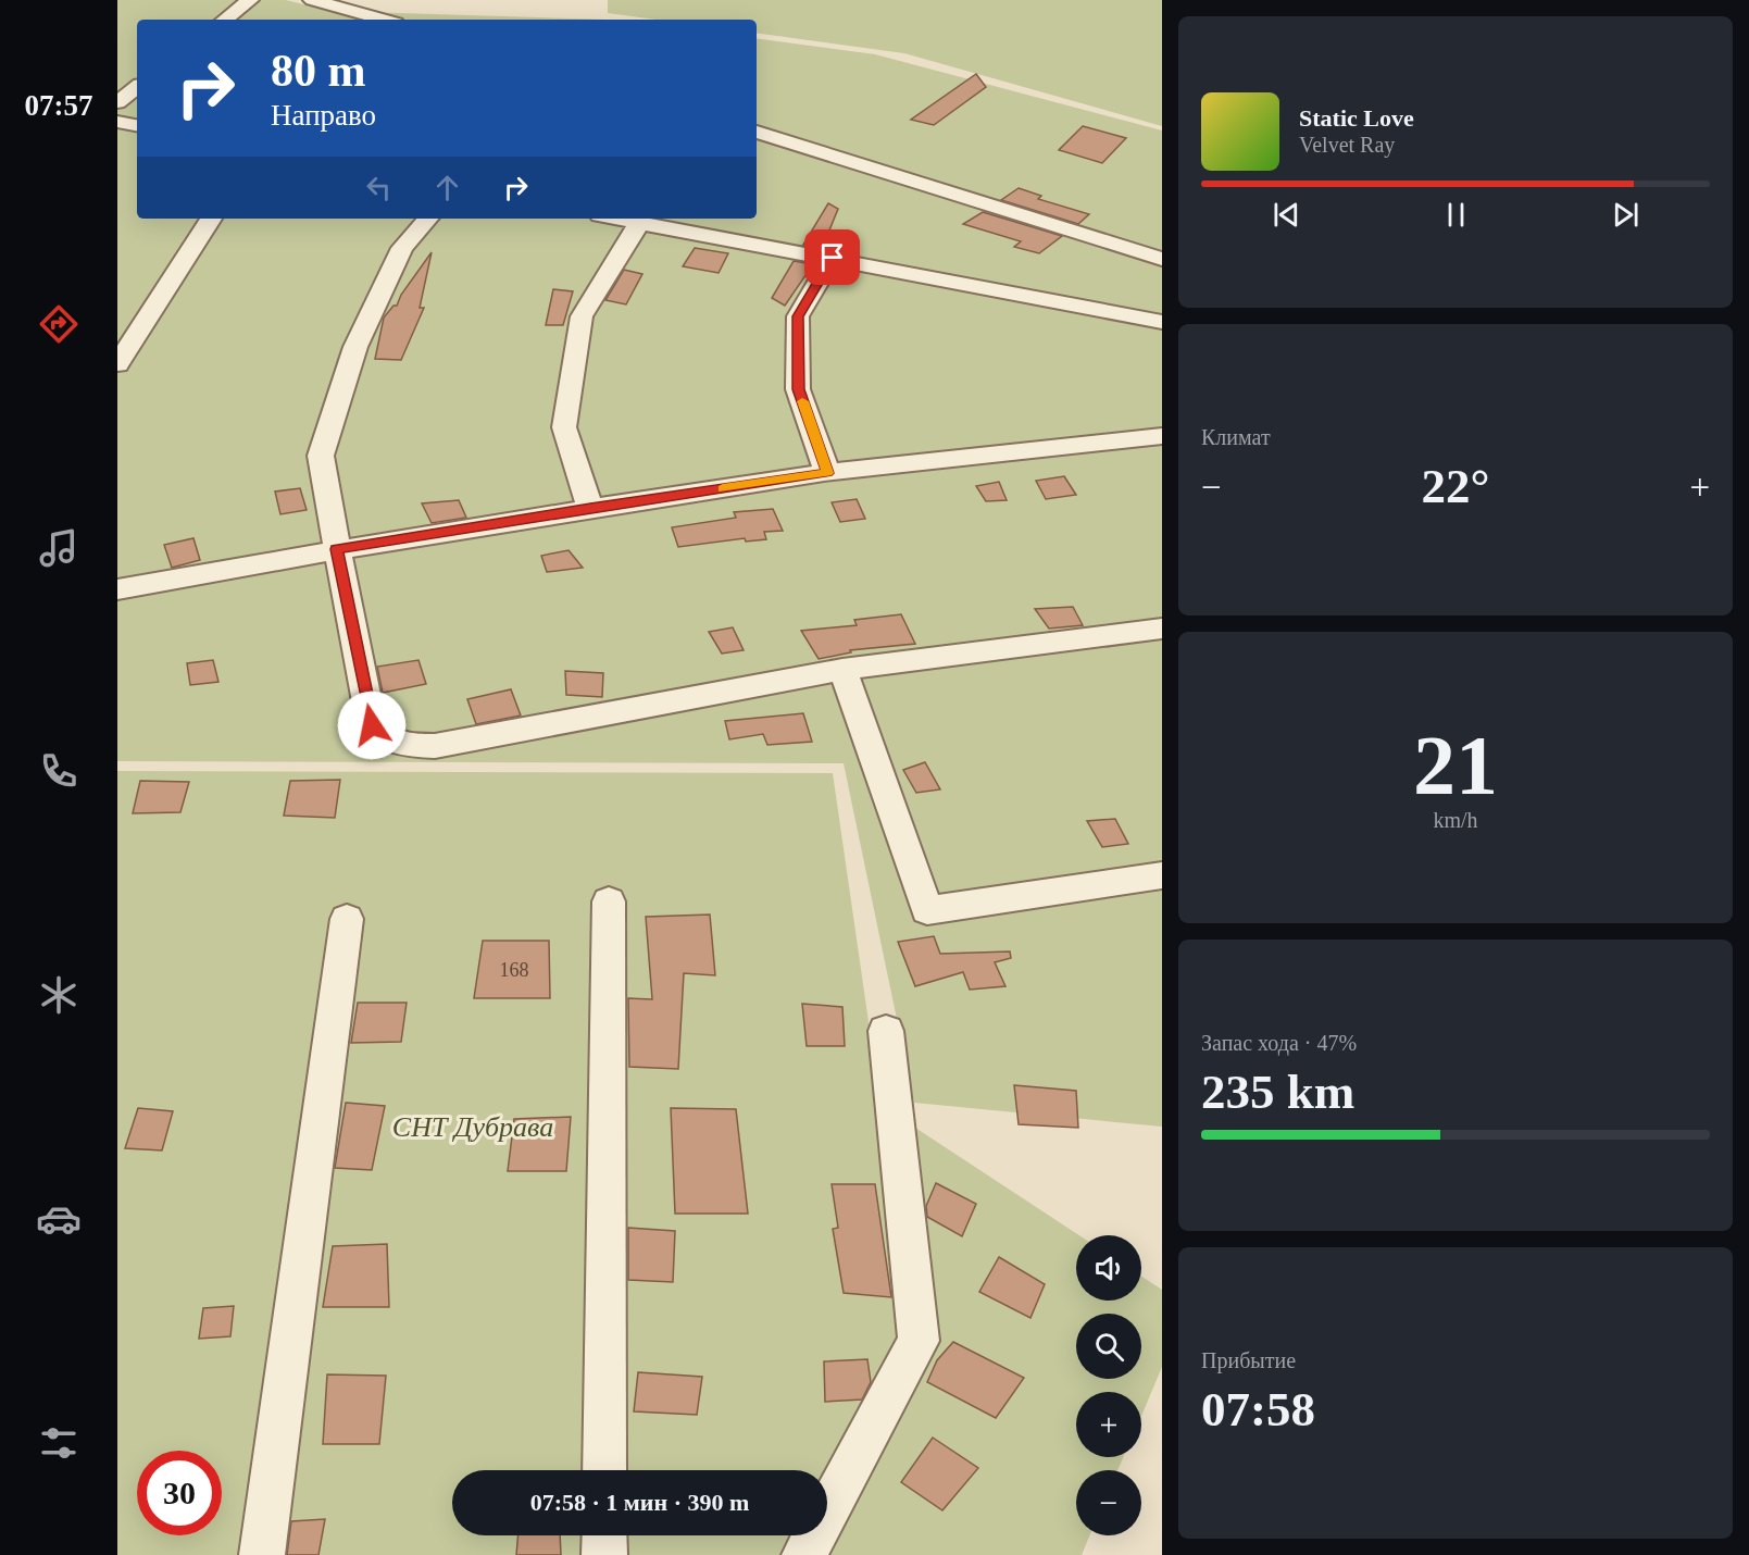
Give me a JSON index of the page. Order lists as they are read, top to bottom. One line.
{"parks":["СНТ Дубрава"],"house_numbers":["168"],"page":{"tabs":"07:57","turn":["80 m","Направо"],"song":["Static Love","Velvet Ray"],"tile":["Климат",["21","km/h"],["Запас хода · 47%","235 km"],["Прибытие","07:58"]],"heat":["−","22°","+"],"map_buttons":["+","−"],"limit":"30","trip":"07:58 · 1 мин · 390 m"}}
